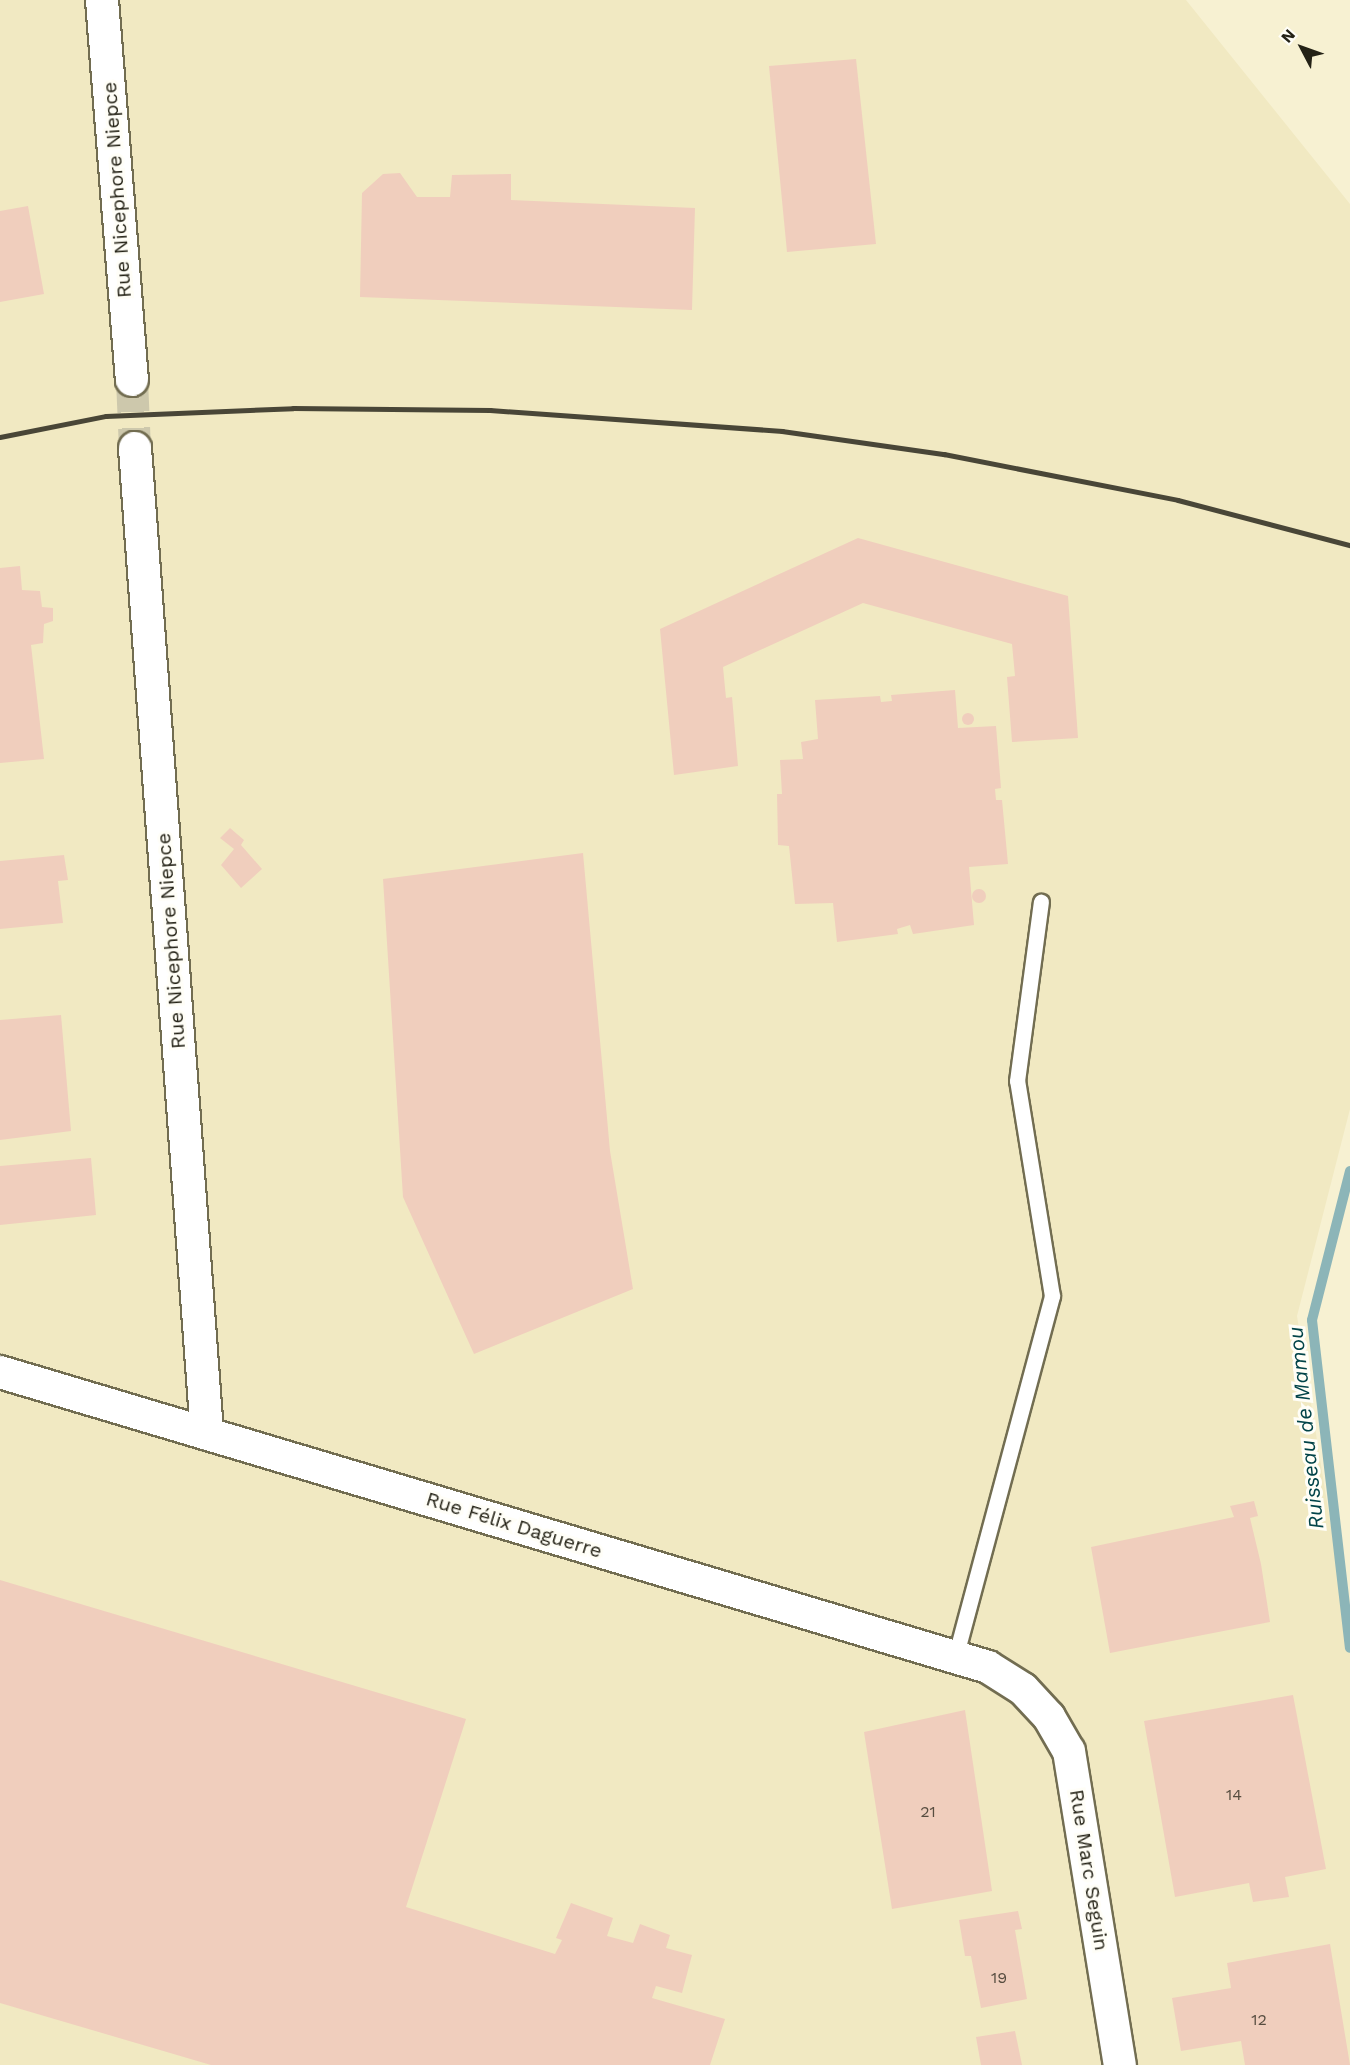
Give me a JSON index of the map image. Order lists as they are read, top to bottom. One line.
{"streets":{"street":["Rue Nicephore Niepce","Rue Félix Daguerre","Rue Marc Seguin"]},"crossings":[["Rue Nicephore Niepce","Rue Félix Daguerre"],["Rue Félix Daguerre","Rue Marc Seguin"]],"water":["Ruisseau de Mamou"],"house_numbers":["14","21","19","12"],"north":"top left"}
